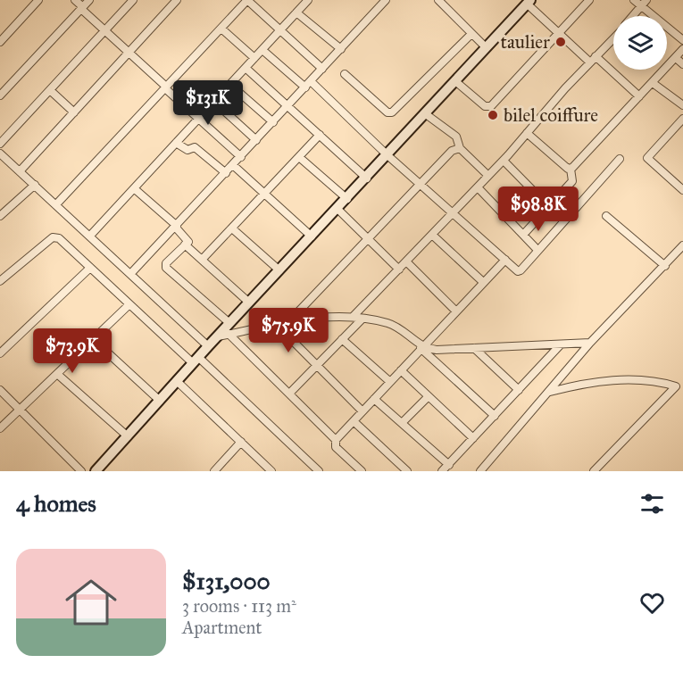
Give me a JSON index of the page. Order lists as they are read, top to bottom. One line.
{"places":["taulier","bilel coiffure"],"page":{"price":["$131K","$98.8K","$75.9K","$73.9K"],"heading":"4 homes","list":[{"name":"$131,000","note":"3 rooms · 113 m² · Apartment"}]}}
